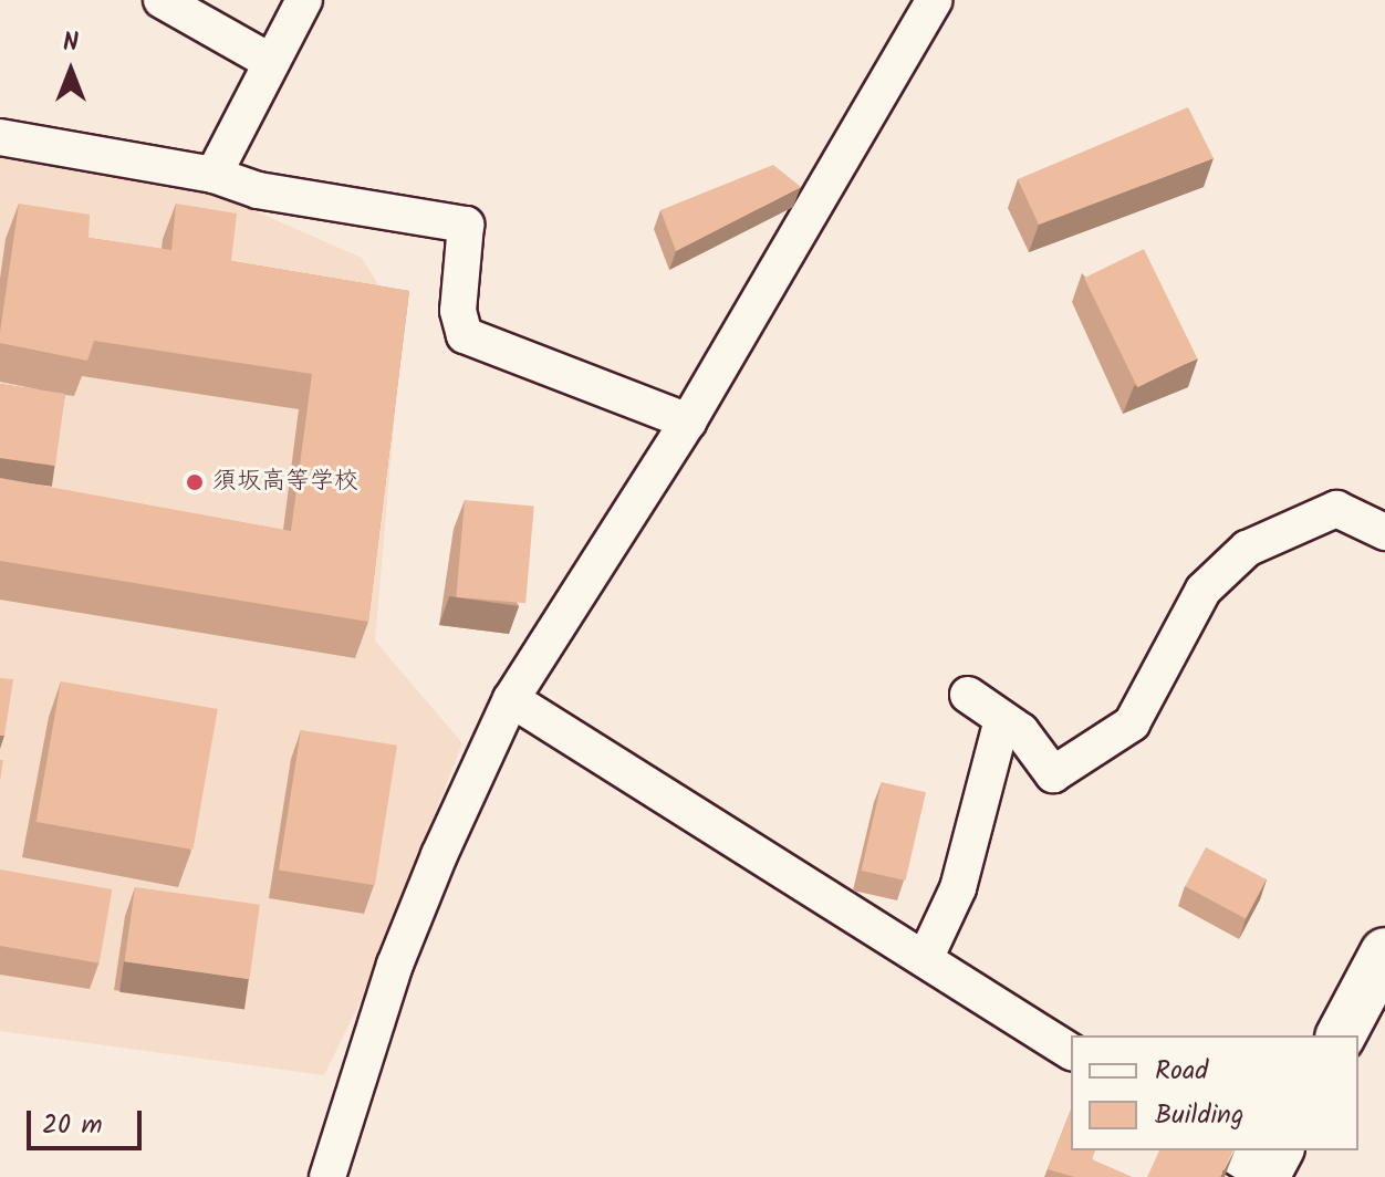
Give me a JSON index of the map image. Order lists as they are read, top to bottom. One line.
{"places":["須坂高等学校"],"legend":["Road","Building"],"scale_bar":"20 m","north":"top"}
